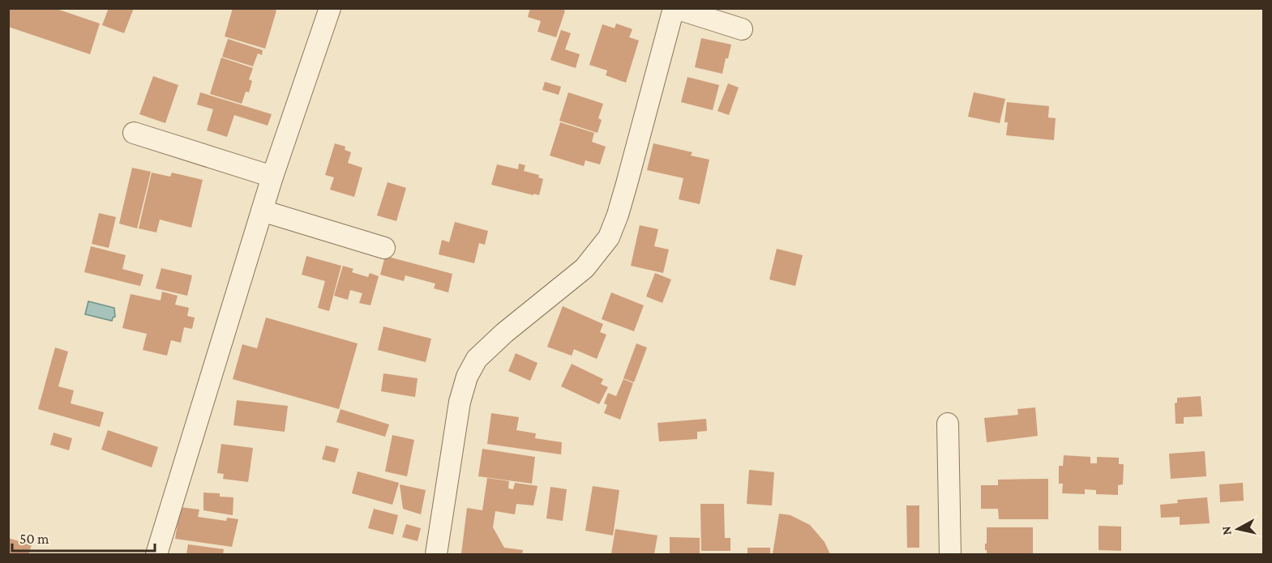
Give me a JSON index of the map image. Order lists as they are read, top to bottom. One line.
{"scale_bar":"50 m","north":"left"}
